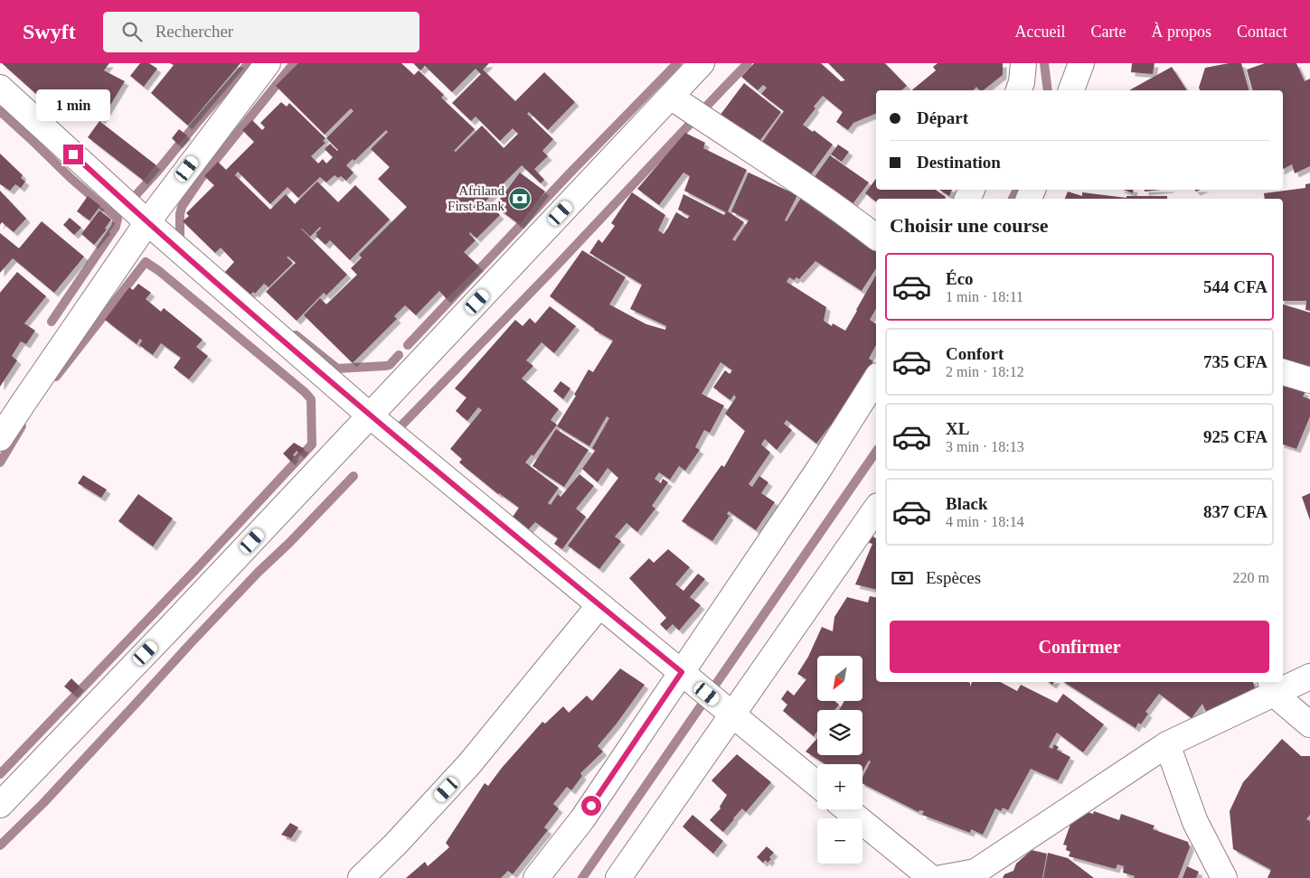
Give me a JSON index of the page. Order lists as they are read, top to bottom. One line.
{"places":{"bank":["Afriland First Bank"]},"north":"bottom left","page":{"header":"Swyft","search":"Rechercher","nav":["Accueil","Carte","À propos","Contact"],"bubble":"1 min","banner":["Départ","Destination"],"heading":"Choisir une course","list":[{"name":"Éco","note":"1 min · 18:11","value":"544 CFA"},{"name":"Confort","note":"2 min · 18:12","value":"735 CFA"},{"name":"XL","note":"3 min · 18:13","value":"925 CFA"},{"name":"Black","note":"4 min · 18:14","value":"837 CFA"}],"pay":["Espèces","220 m"],"buttons":"Confirmer","map_buttons":["+","−"]}}
